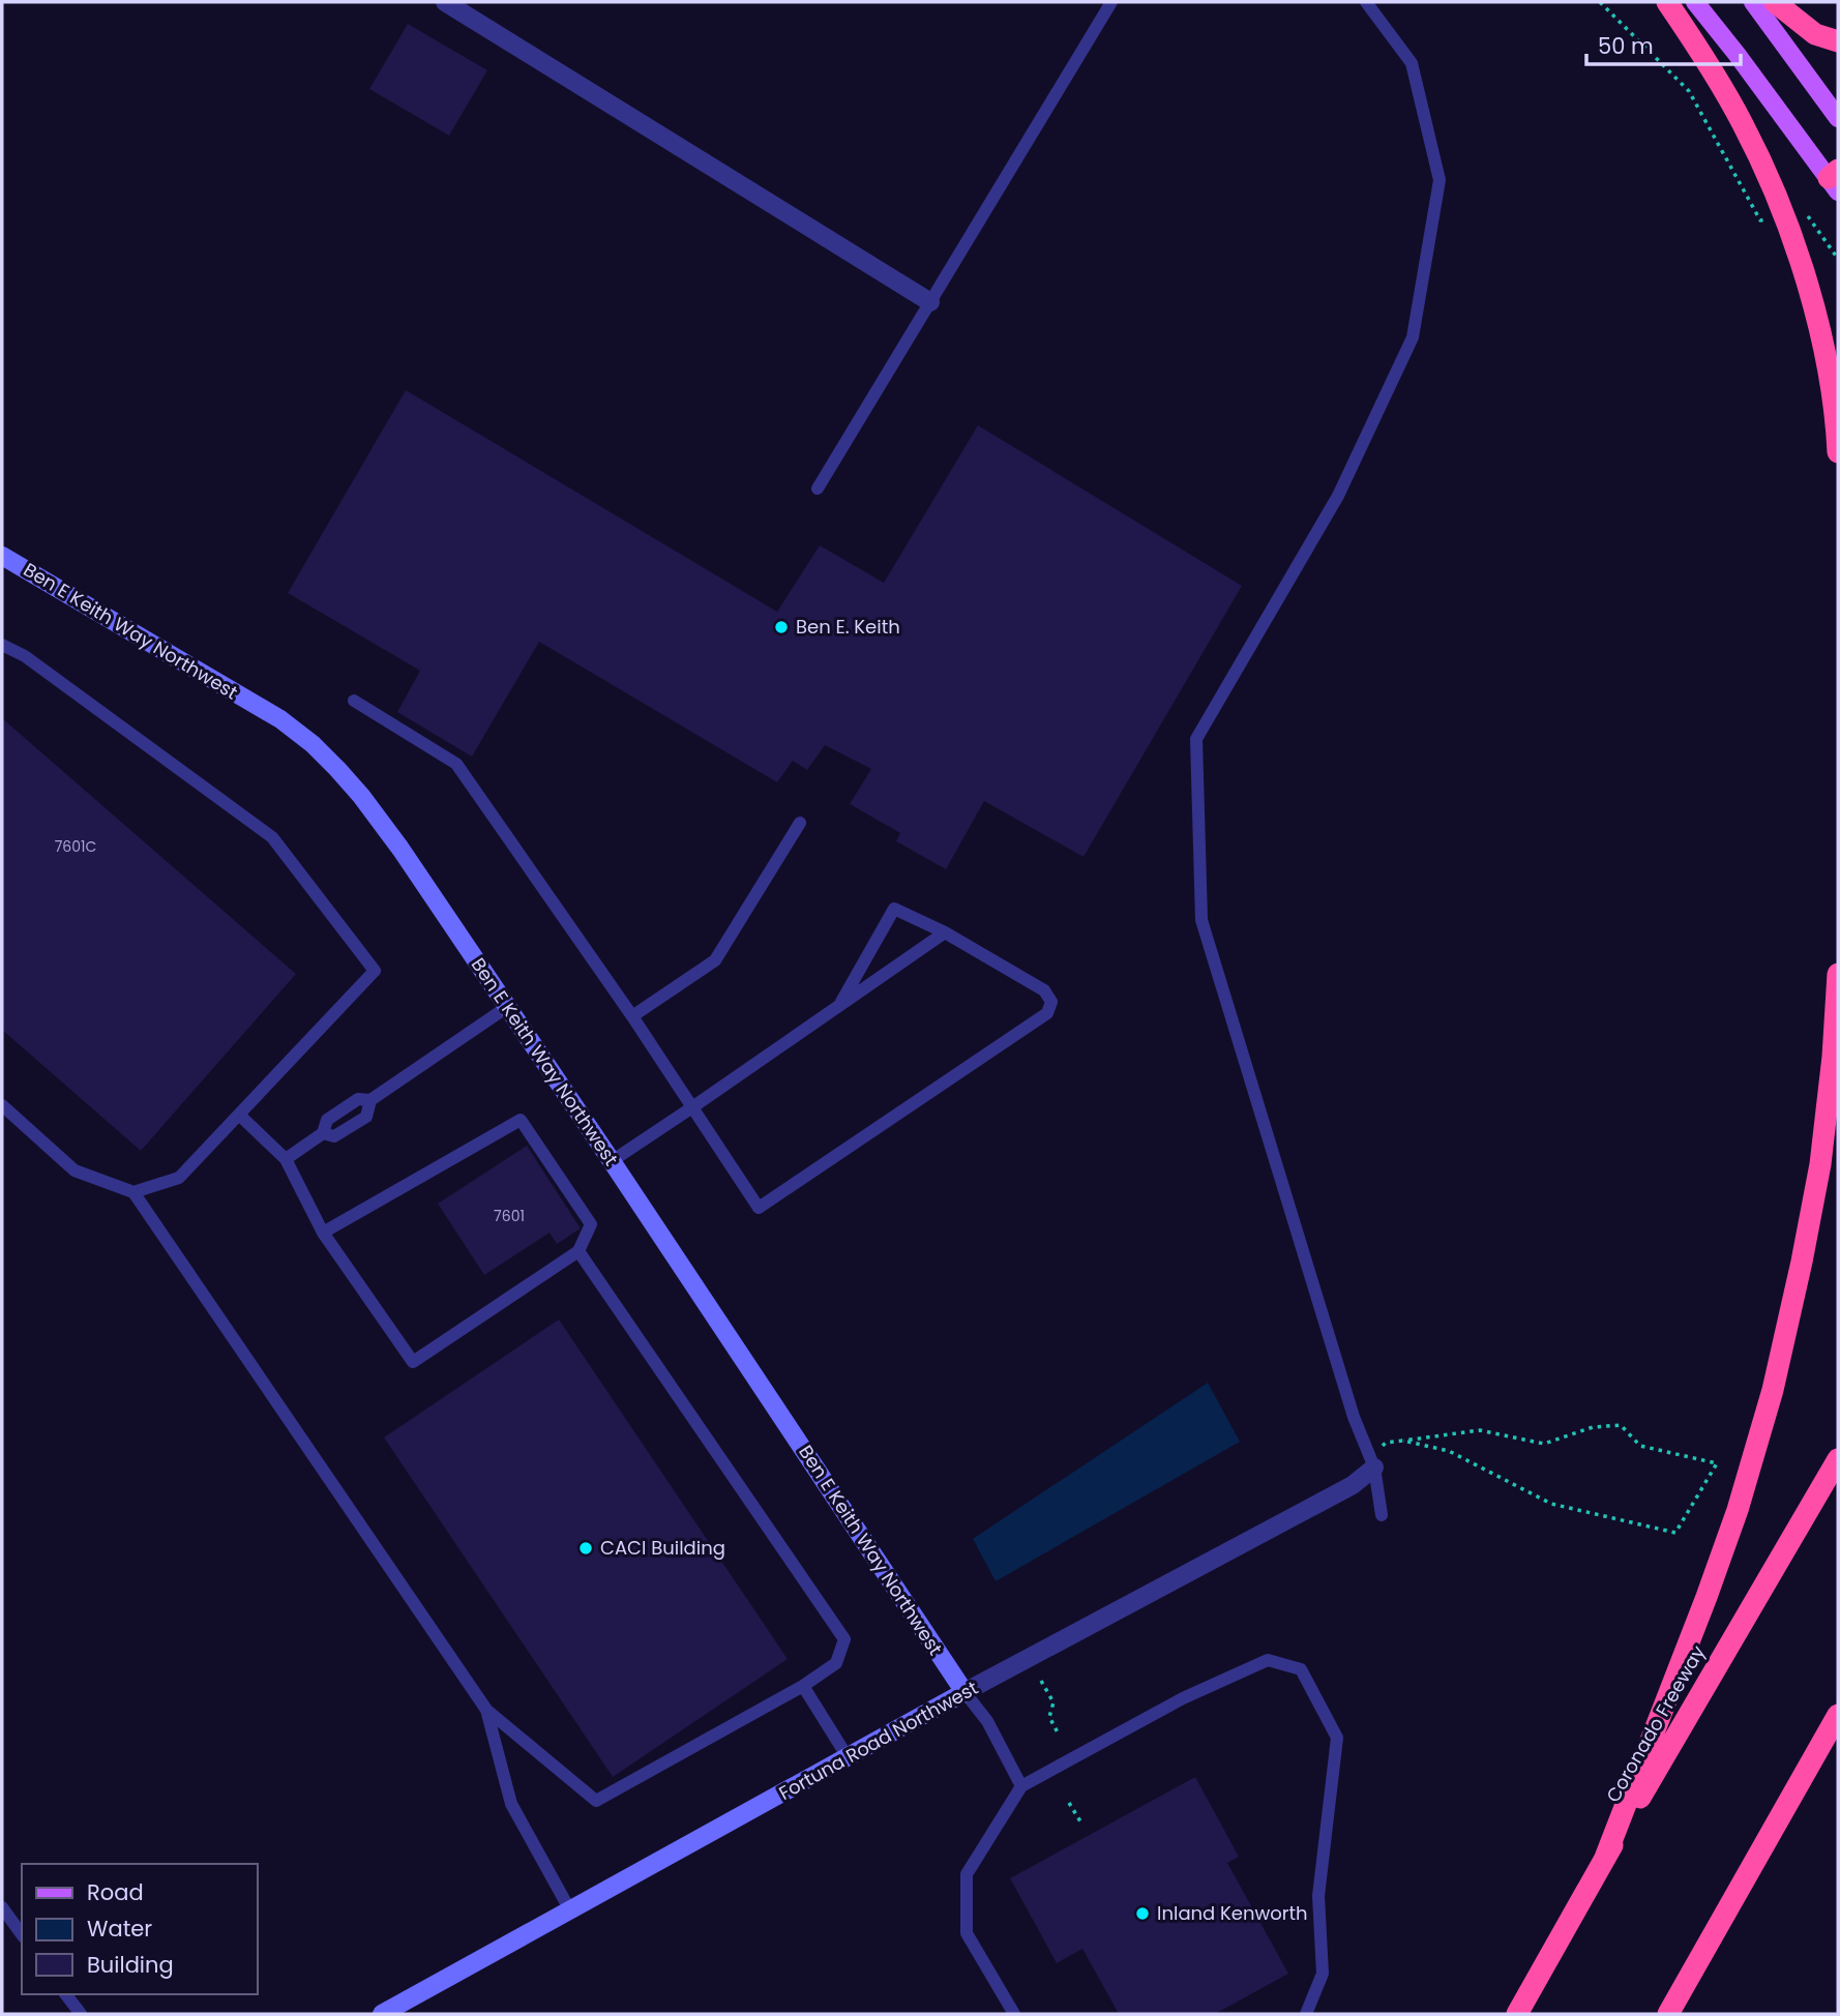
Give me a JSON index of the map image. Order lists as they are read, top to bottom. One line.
{"streets":{"highway":["Coronado Freeway"],"street":["Ben E Keith Way Northwest","Fortuna Road Northwest"]},"crossings":[["Ben E Keith Way Northwest","Fortuna Road Northwest"]],"places":["Ben E. Keith","CACI Building","Inland Kenworth"],"house_numbers":["7601C","7601"],"legend":["Road","Water","Building"],"scale_bar":"50 m"}
